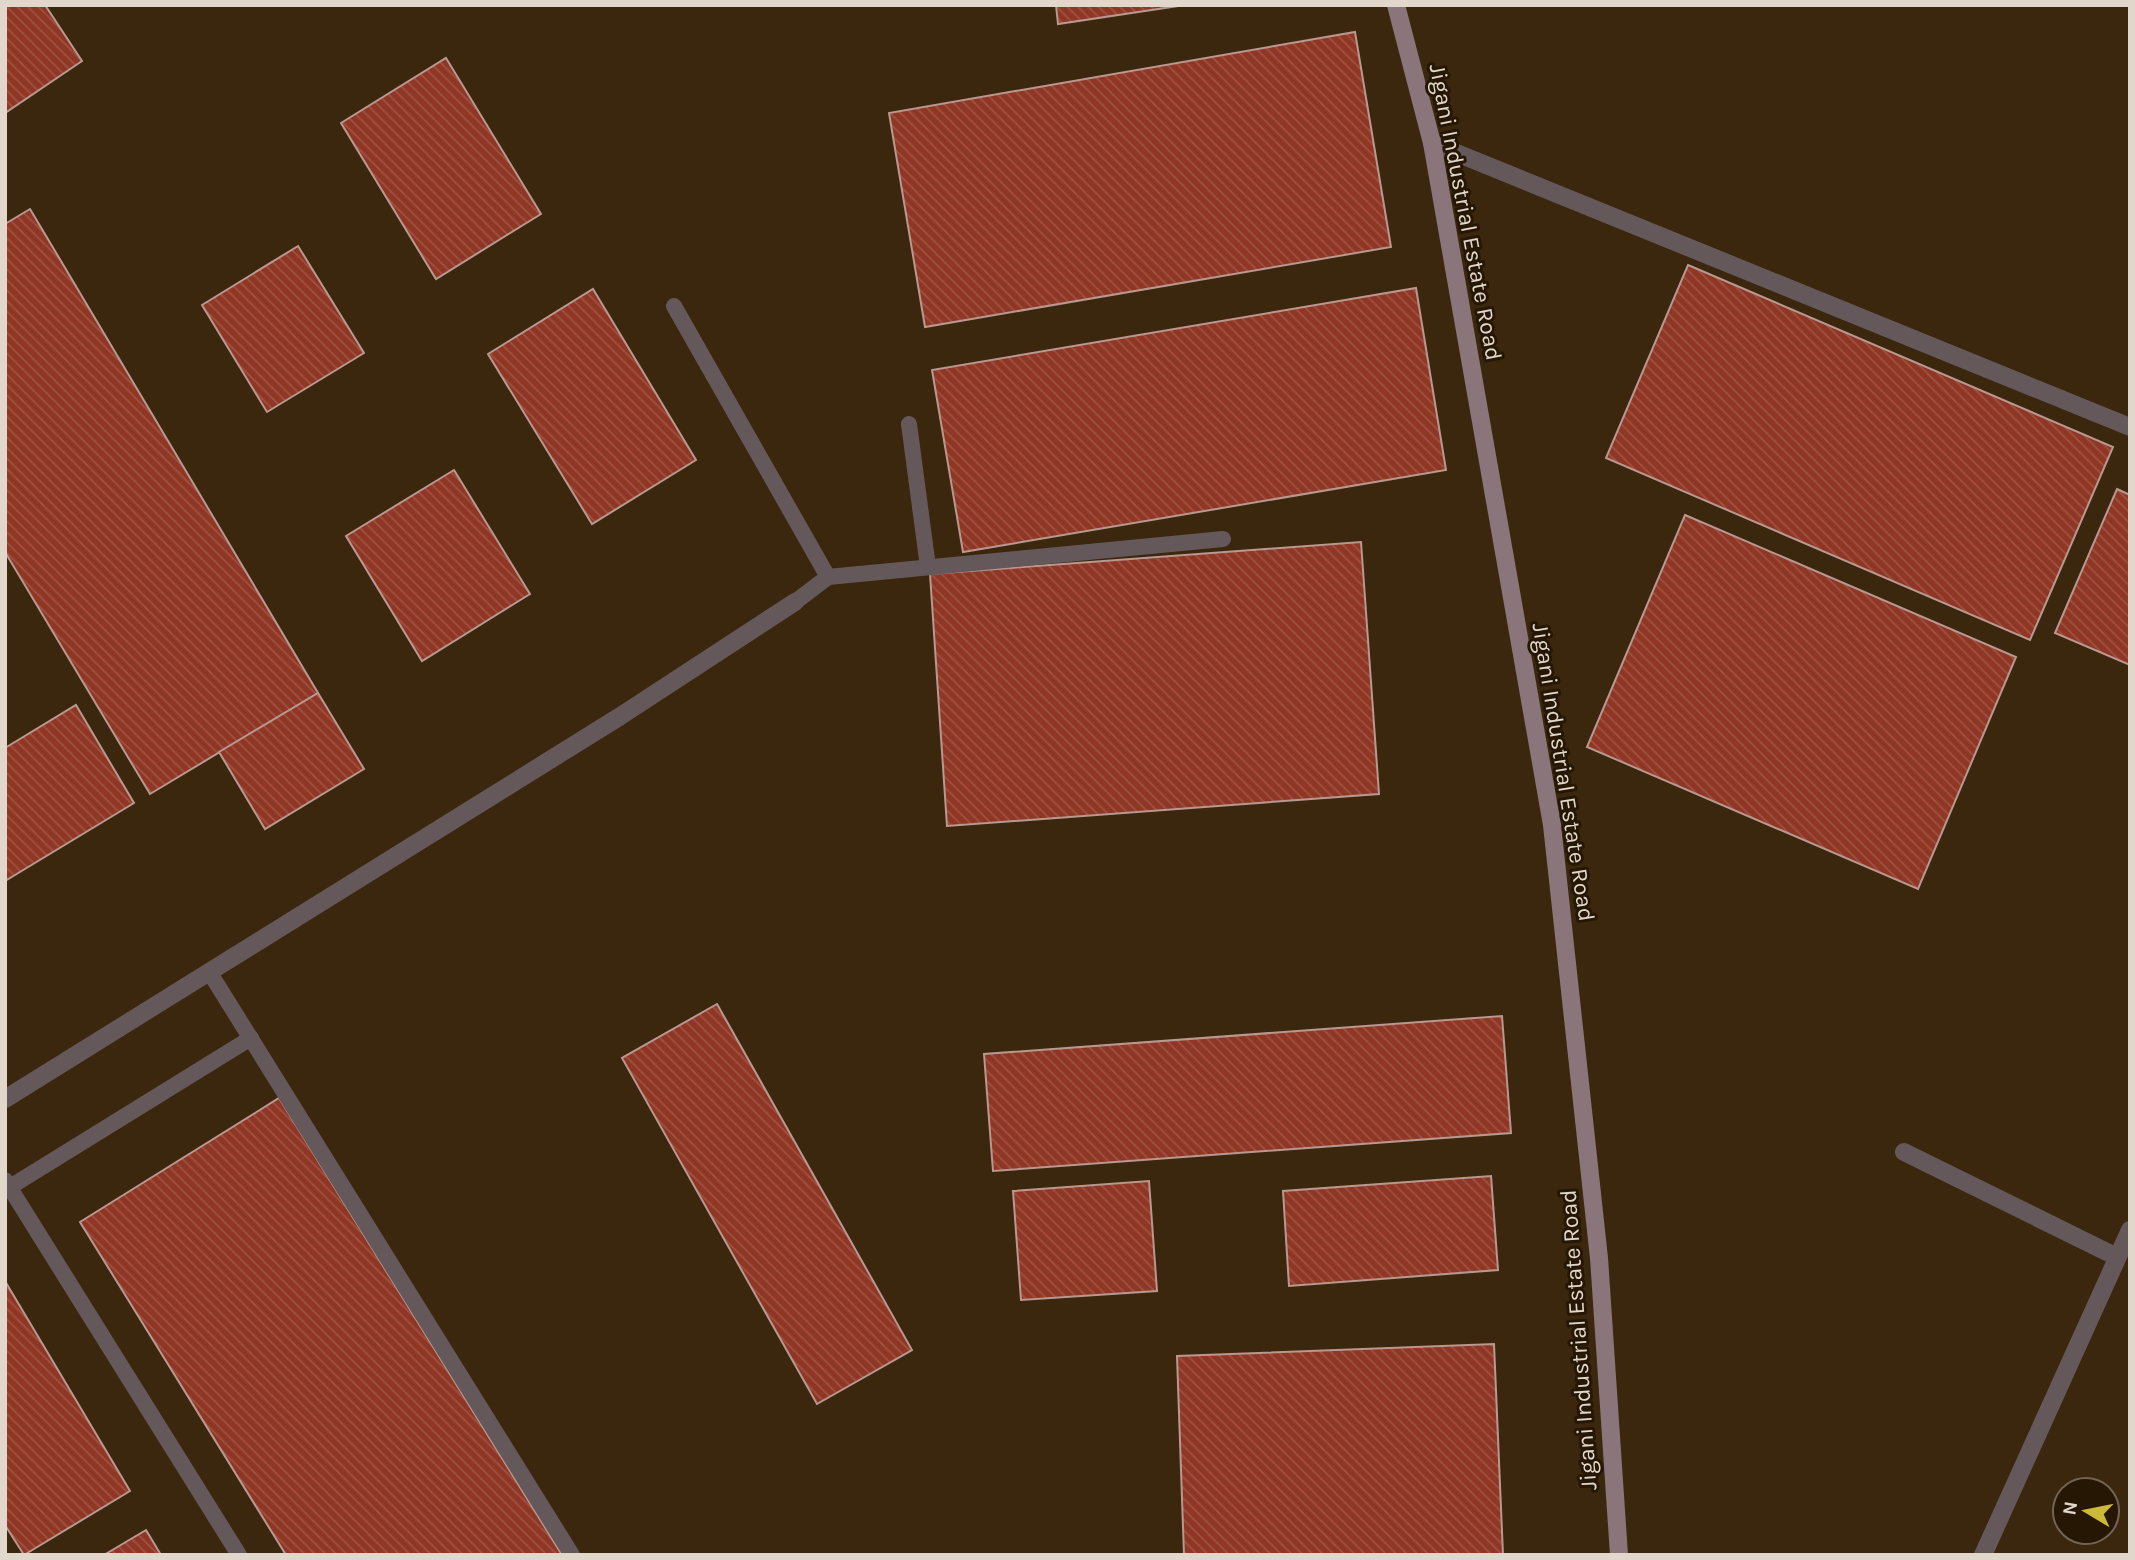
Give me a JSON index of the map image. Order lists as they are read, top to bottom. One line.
{"streets":{"main road":["Jigani Industrial Estate Road"]},"north":"left"}
